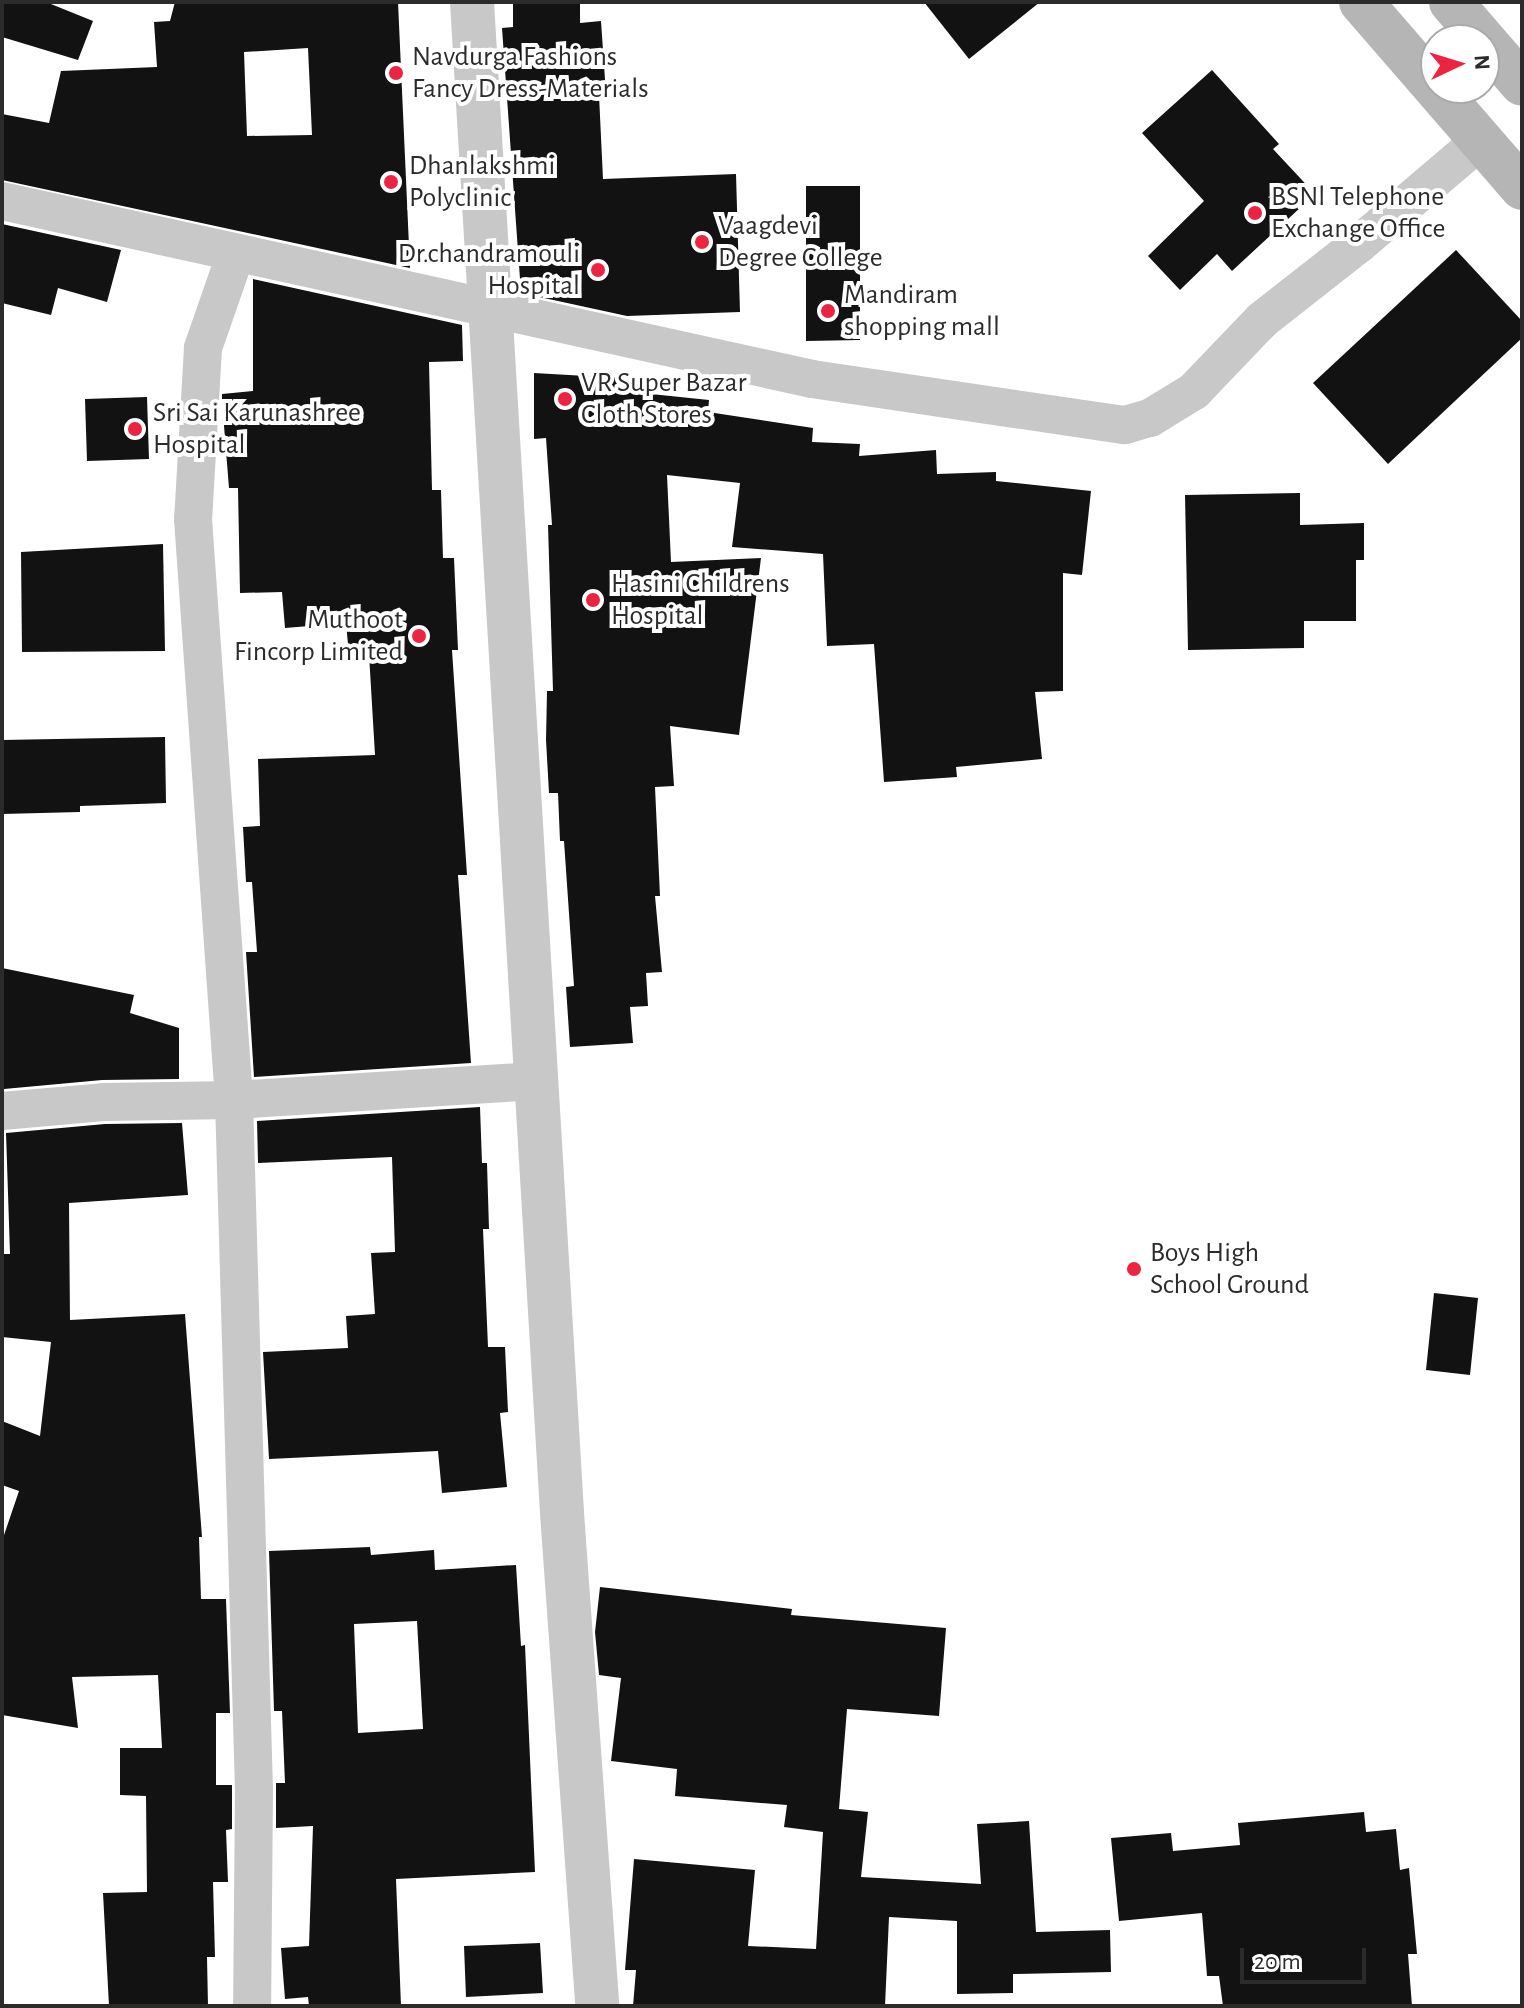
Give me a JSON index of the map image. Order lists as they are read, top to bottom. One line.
{"places":["Navdurga Fashions Fancy Dress-Materials","Dhanlakshmi Polyclinic","BSNl Telephone Exchange Office","Vaagdevi Degree College","Dr.chandramouli Hospital","Mandiram shopping mall","VR Super Bazar Cloth Stores","Sri Sai Karunashree Hospital","Hasini Childrens Hospital","Muthoot Fincorp Limited","Boys High School Ground"],"scale_bar":"20 m","north":"right"}
